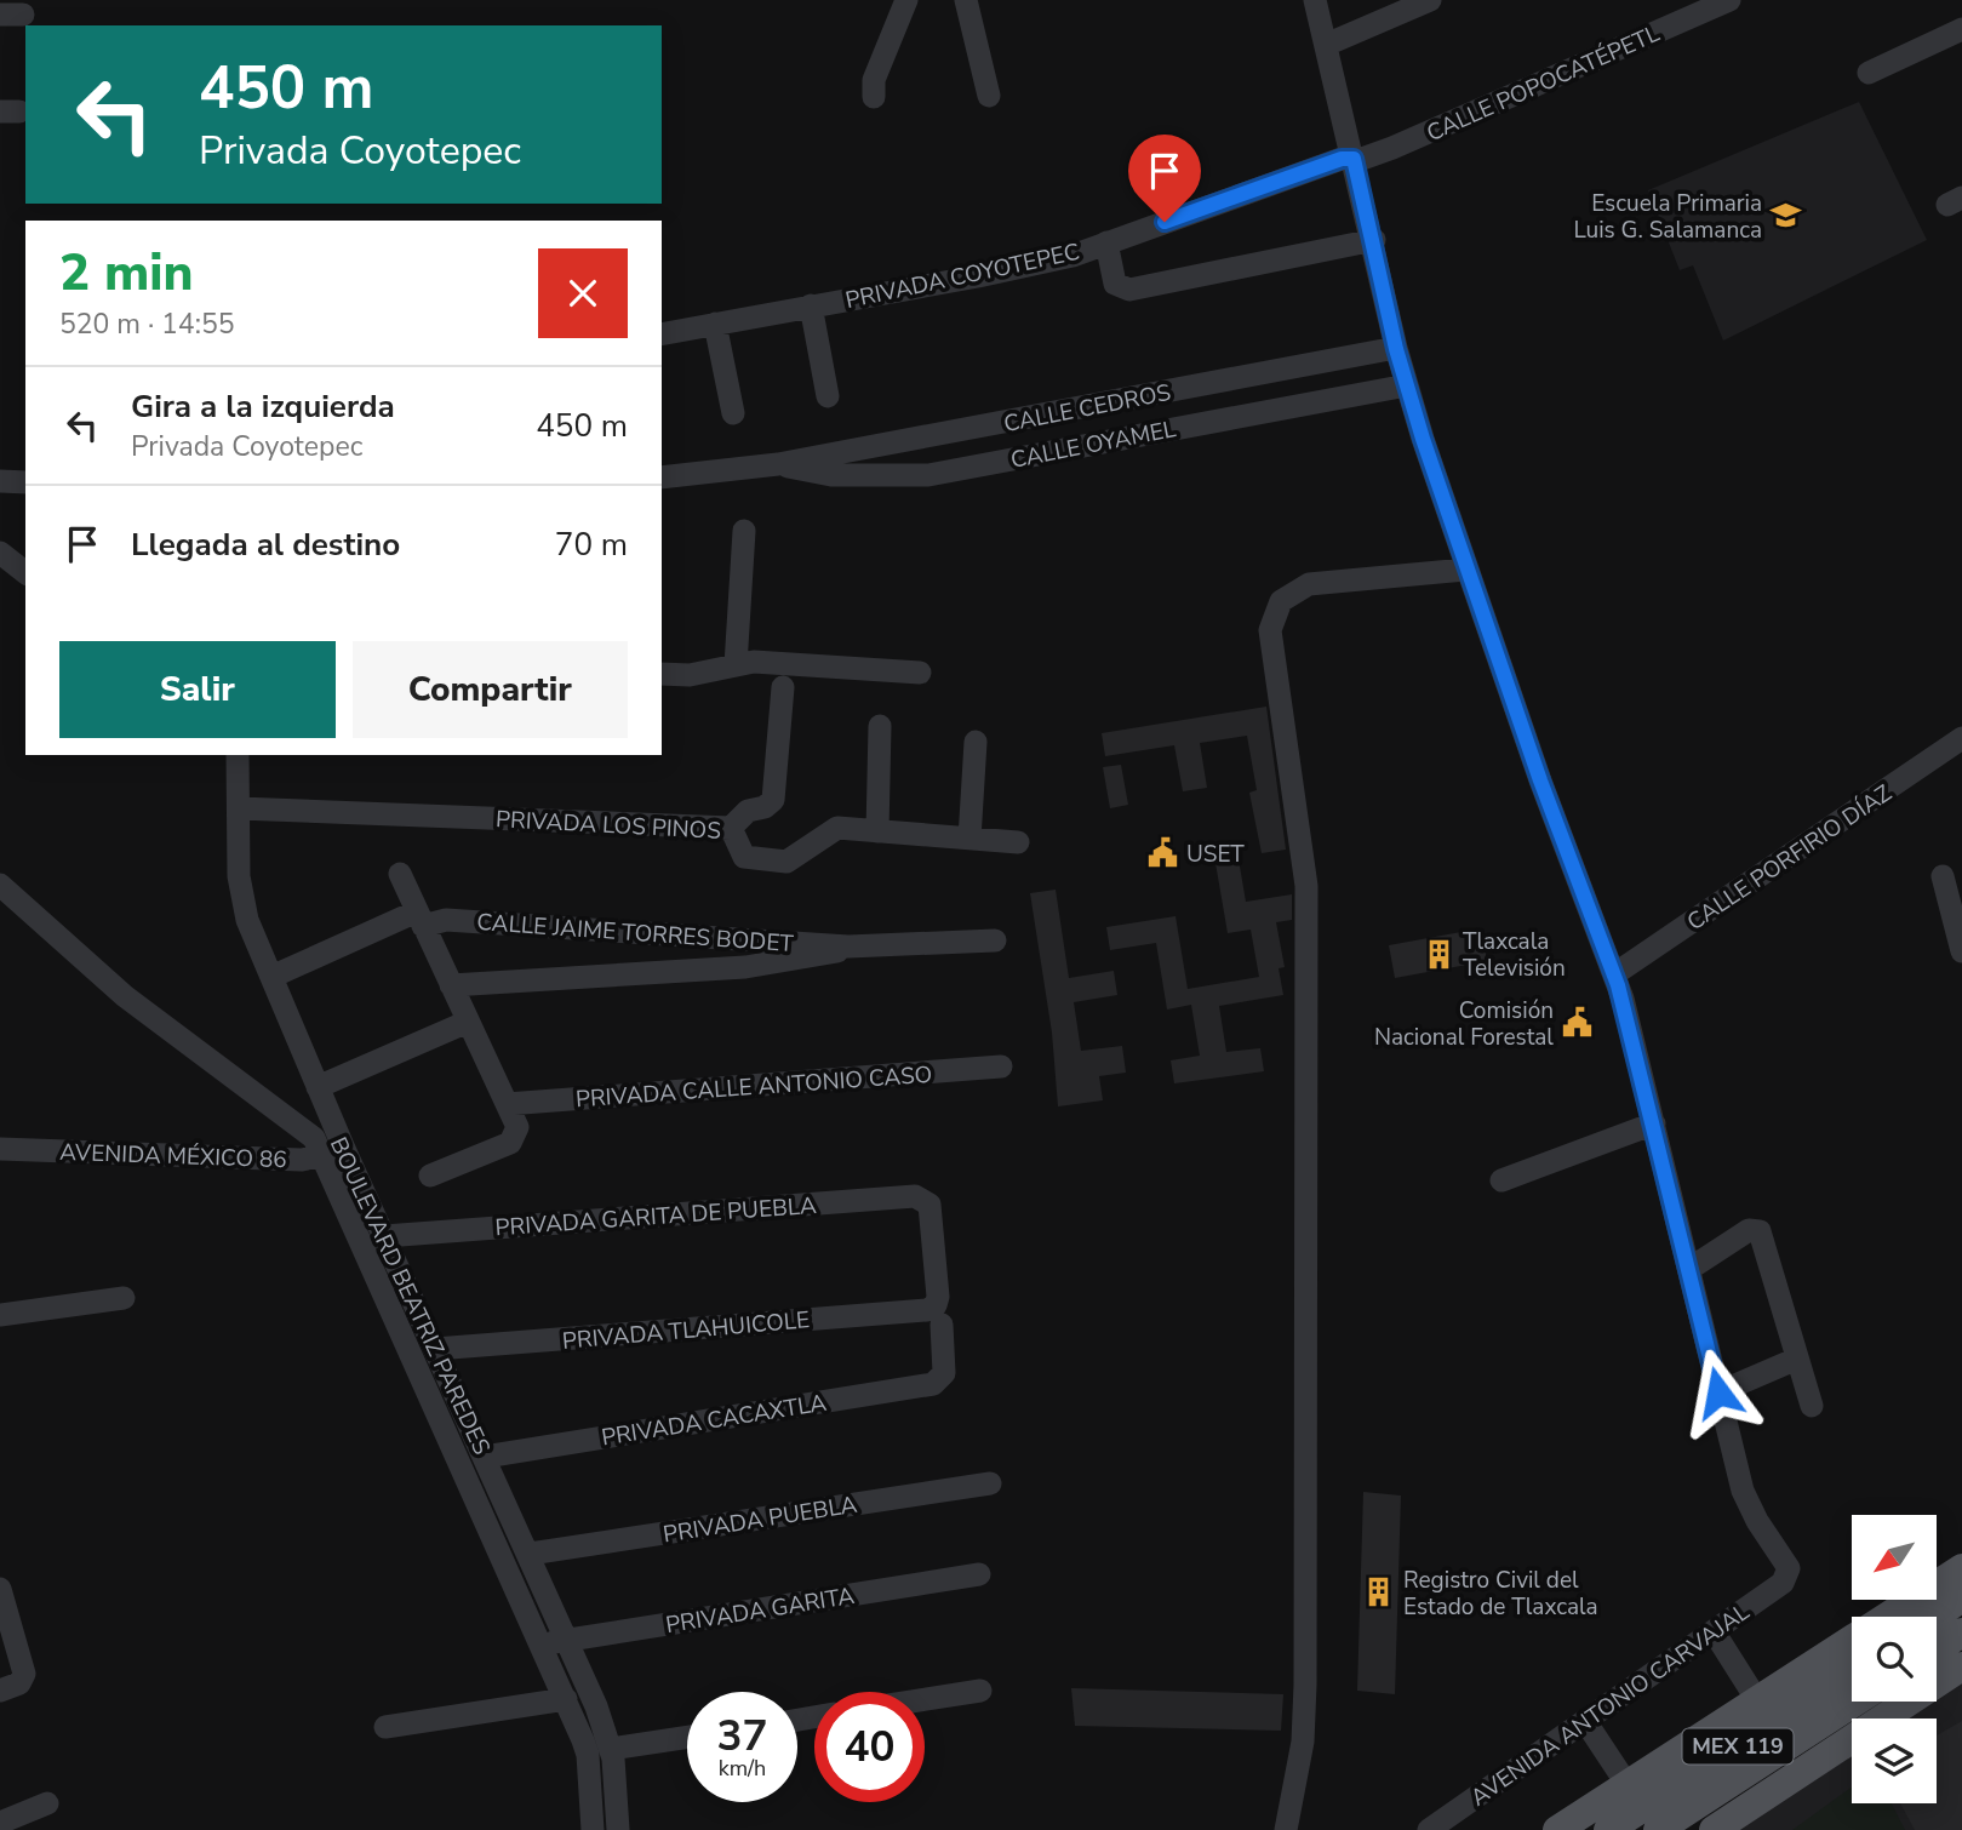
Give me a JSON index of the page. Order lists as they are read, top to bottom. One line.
{"streets":{"main road":["MEX 119"],"street":["CALLE POPOCATÉPETL","PRIVADA COYOTEPEC","CALLE CEDROS","CALLE OYAMEL","PRIVADA LOS PINOS","CALLE PORFIRIO DÍAZ","CALLE JAIME TORRES BODET","PRIVADA CALLE ANTONIO CASO","AVENIDA MÉXICO 86","PRIVADA GARITA DE PUEBLA","BOULEVARD BEATRIZ PAREDES","PRIVADA TLAHUICOLE","PRIVADA CACAXTLA","PRIVADA PUEBLA","PRIVADA GARITA","AVENIDA ANTONIO CARVAJAL"]},"crossings":[["CALLE POPOCATÉPETL","PRIVADA COYOTEPEC"],["CALLE CEDROS","CALLE OYAMEL"],["PRIVADA LOS PINOS","BOULEVARD BEATRIZ PAREDES"],["CALLE JAIME TORRES BODET","BOULEVARD BEATRIZ PAREDES"],["AVENIDA MÉXICO 86","BOULEVARD BEATRIZ PAREDES"],["PRIVADA GARITA DE PUEBLA","BOULEVARD BEATRIZ PAREDES"],["PRIVADA GARITA DE PUEBLA","PRIVADA TLAHUICOLE"],["PRIVADA GARITA DE PUEBLA","PRIVADA CACAXTLA"],["BOULEVARD BEATRIZ PAREDES","PRIVADA TLAHUICOLE"],["BOULEVARD BEATRIZ PAREDES","PRIVADA CACAXTLA"],["BOULEVARD BEATRIZ PAREDES","PRIVADA PUEBLA"],["BOULEVARD BEATRIZ PAREDES","PRIVADA GARITA"],["PRIVADA TLAHUICOLE","PRIVADA CACAXTLA"]],"places":{"school or university":["Escuela Primaria Luis G. Salamanca"],"public building":["USET","Comisión Nacional Forestal"],"building":["Tlaxcala Televisión","Registro Civil del Estado de Tlaxcala"]},"north":"bottom left","page":{"turn":["450 m","Privada Coyotepec"],"heading":["2 min","520 m · 14:55"],"list":[{"name":"Gira a la izquierda","note":"Privada Coyotepec","value":"450 m"},{"name":"Llegada al destino","value":"70 m"}],"buttons":["Salir","Compartir"],"speed":"37 km/h","limit":"40"}}
